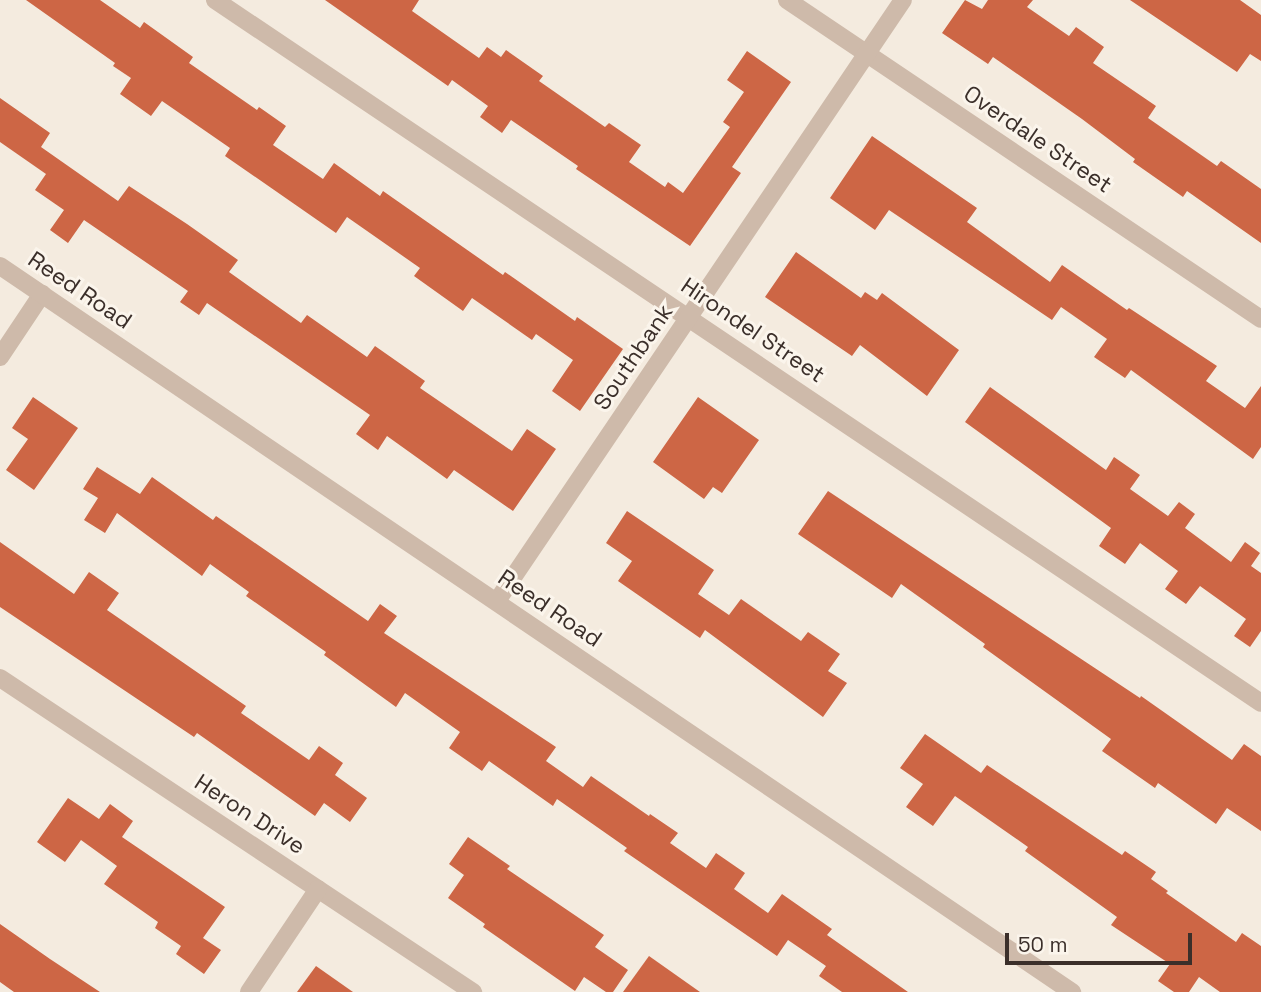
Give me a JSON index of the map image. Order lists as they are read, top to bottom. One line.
{"streets":{"street":["Overdale Street","Reed Road","Hirondel Street","Southbank","Heron Drive"]},"crossings":[["Overdale Street","Southbank"],["Reed Road","Southbank"],["Hirondel Street","Southbank"]],"scale_bar":"50 m"}
